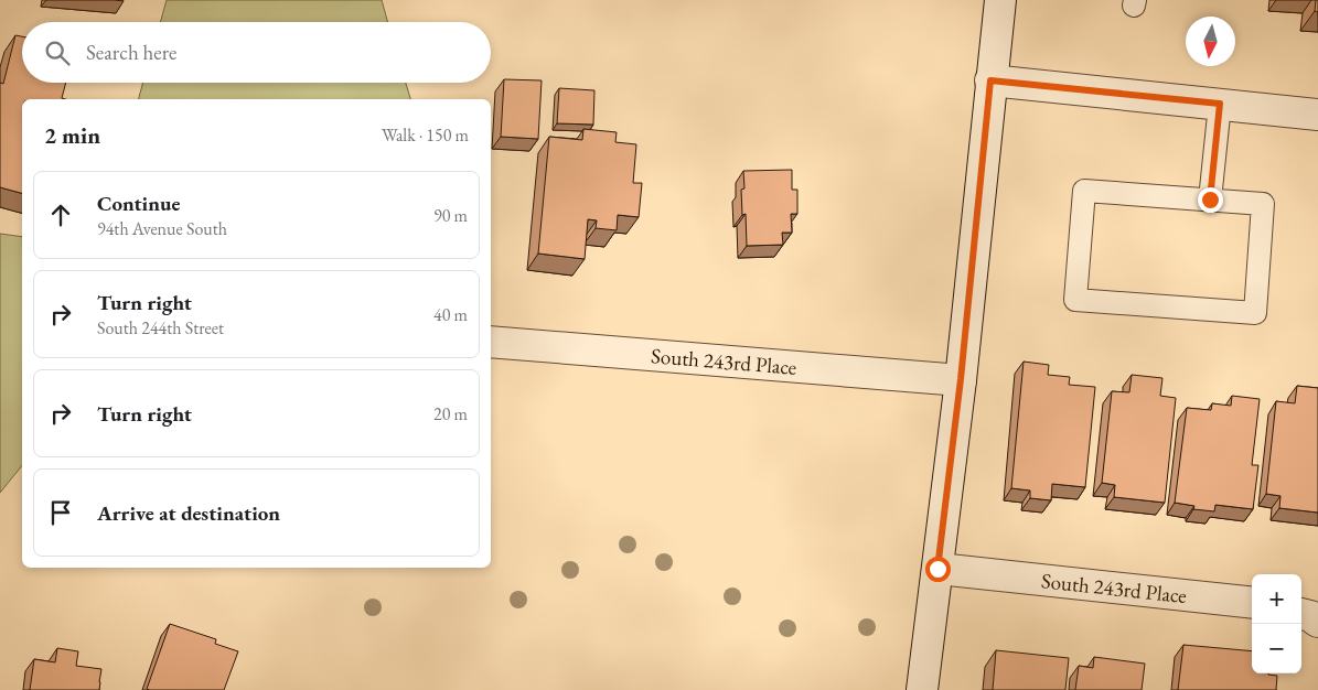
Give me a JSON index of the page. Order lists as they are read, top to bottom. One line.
{"streets":{"street":["South 243rd Place"]},"north":"bottom","page":{"search":"Search here","heading":["2 min","Walk · 150 m"],"list":[["Continue","94th Avenue South","90 m"],["Turn right","South 244th Street","40 m"],["Turn right","20 m"],"Arrive at destination"],"map_buttons":["+","−"]}}
